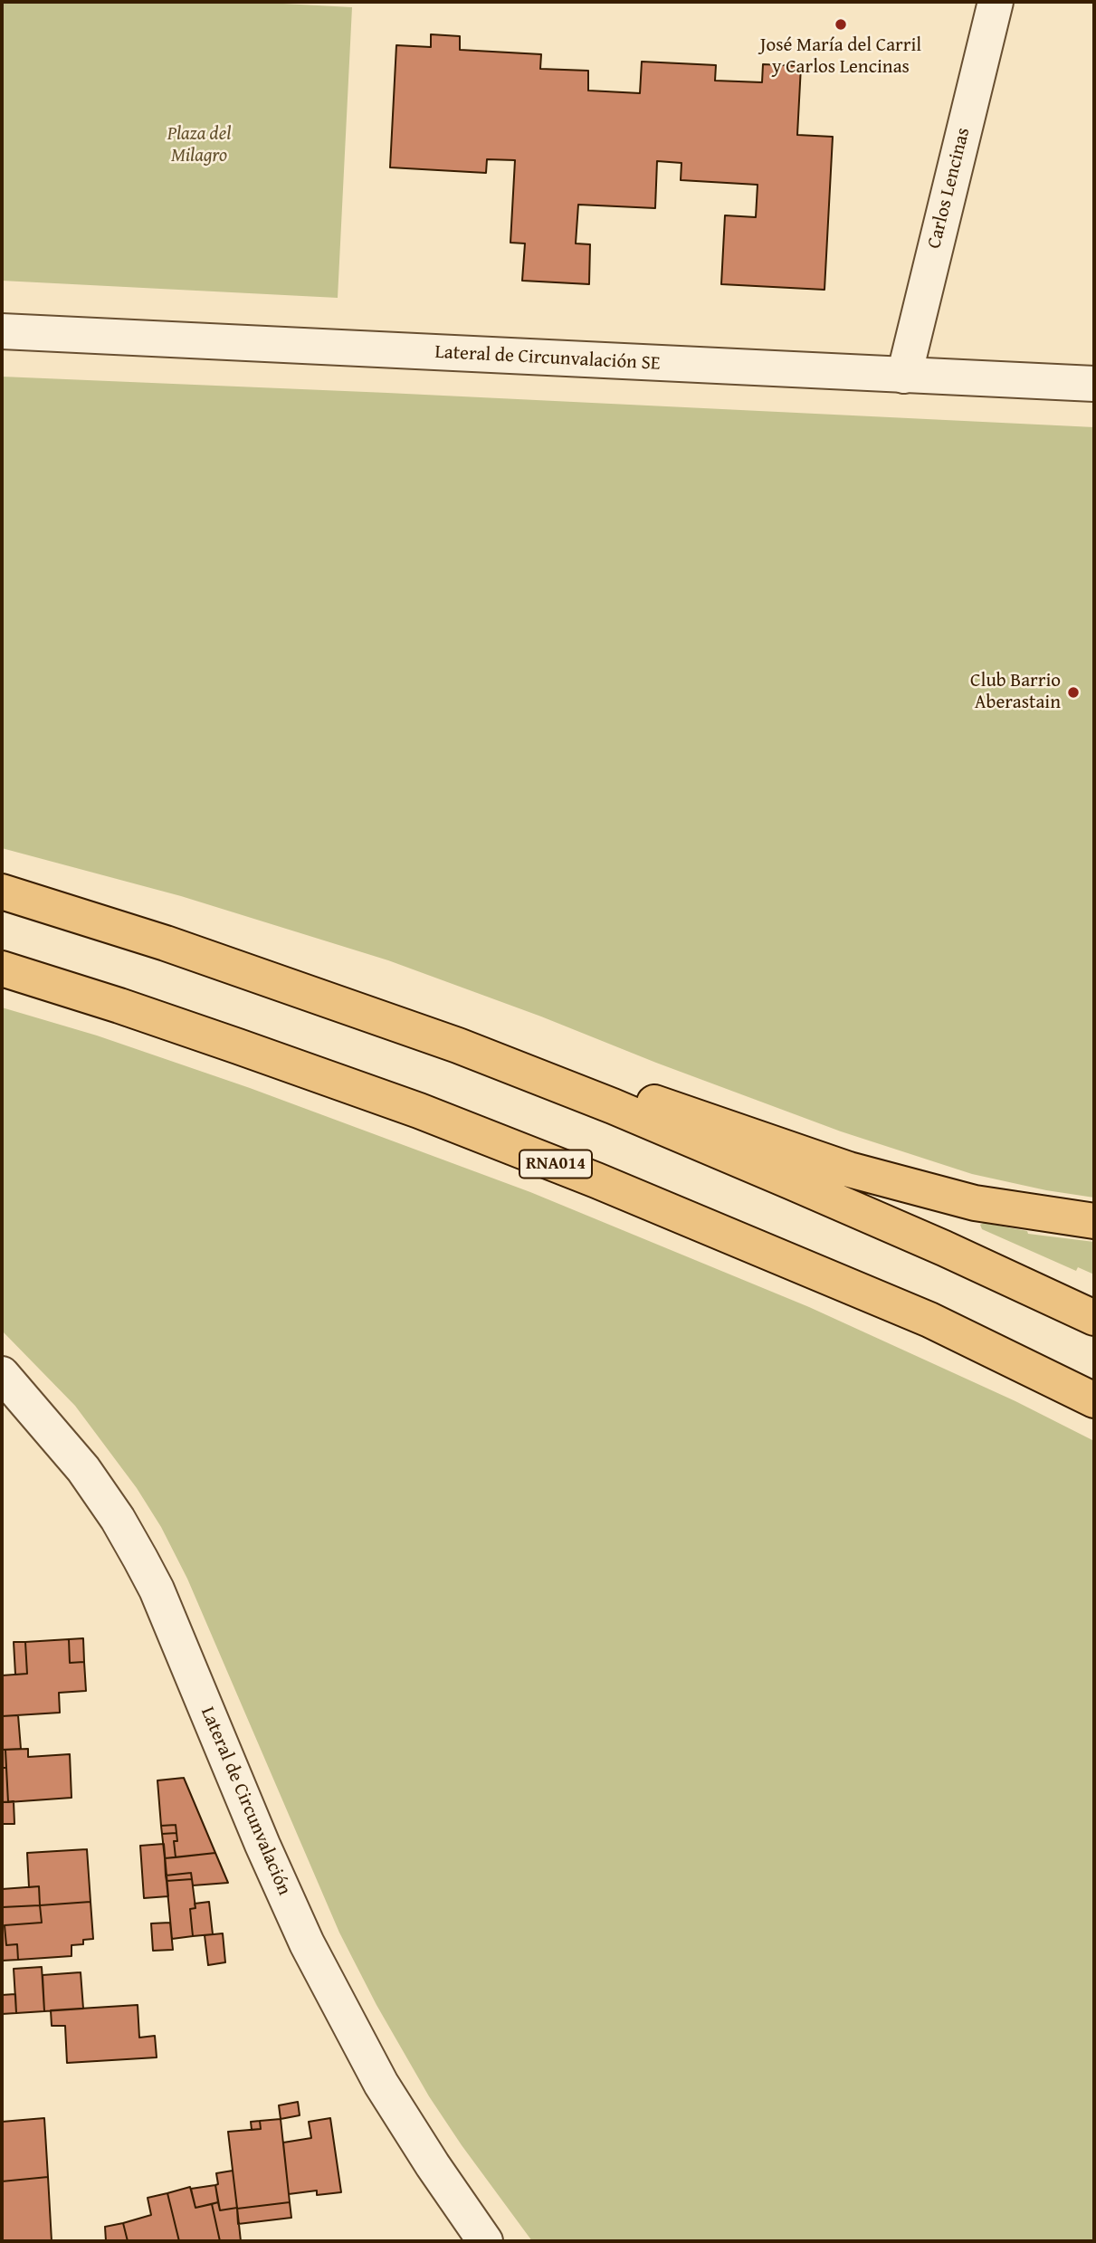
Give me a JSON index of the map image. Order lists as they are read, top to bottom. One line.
{"streets":{"highway":["RNA014"],"street":["Carlos Lencinas","Lateral de Circunvalación SE","Lateral de Circunvalación"]},"crossings":[["Carlos Lencinas","Lateral de Circunvalación SE"]],"parks":["Plaza del Milagro"],"places":["José María del Carril y Carlos Lencinas","Club Barrio Aberastain"]}
